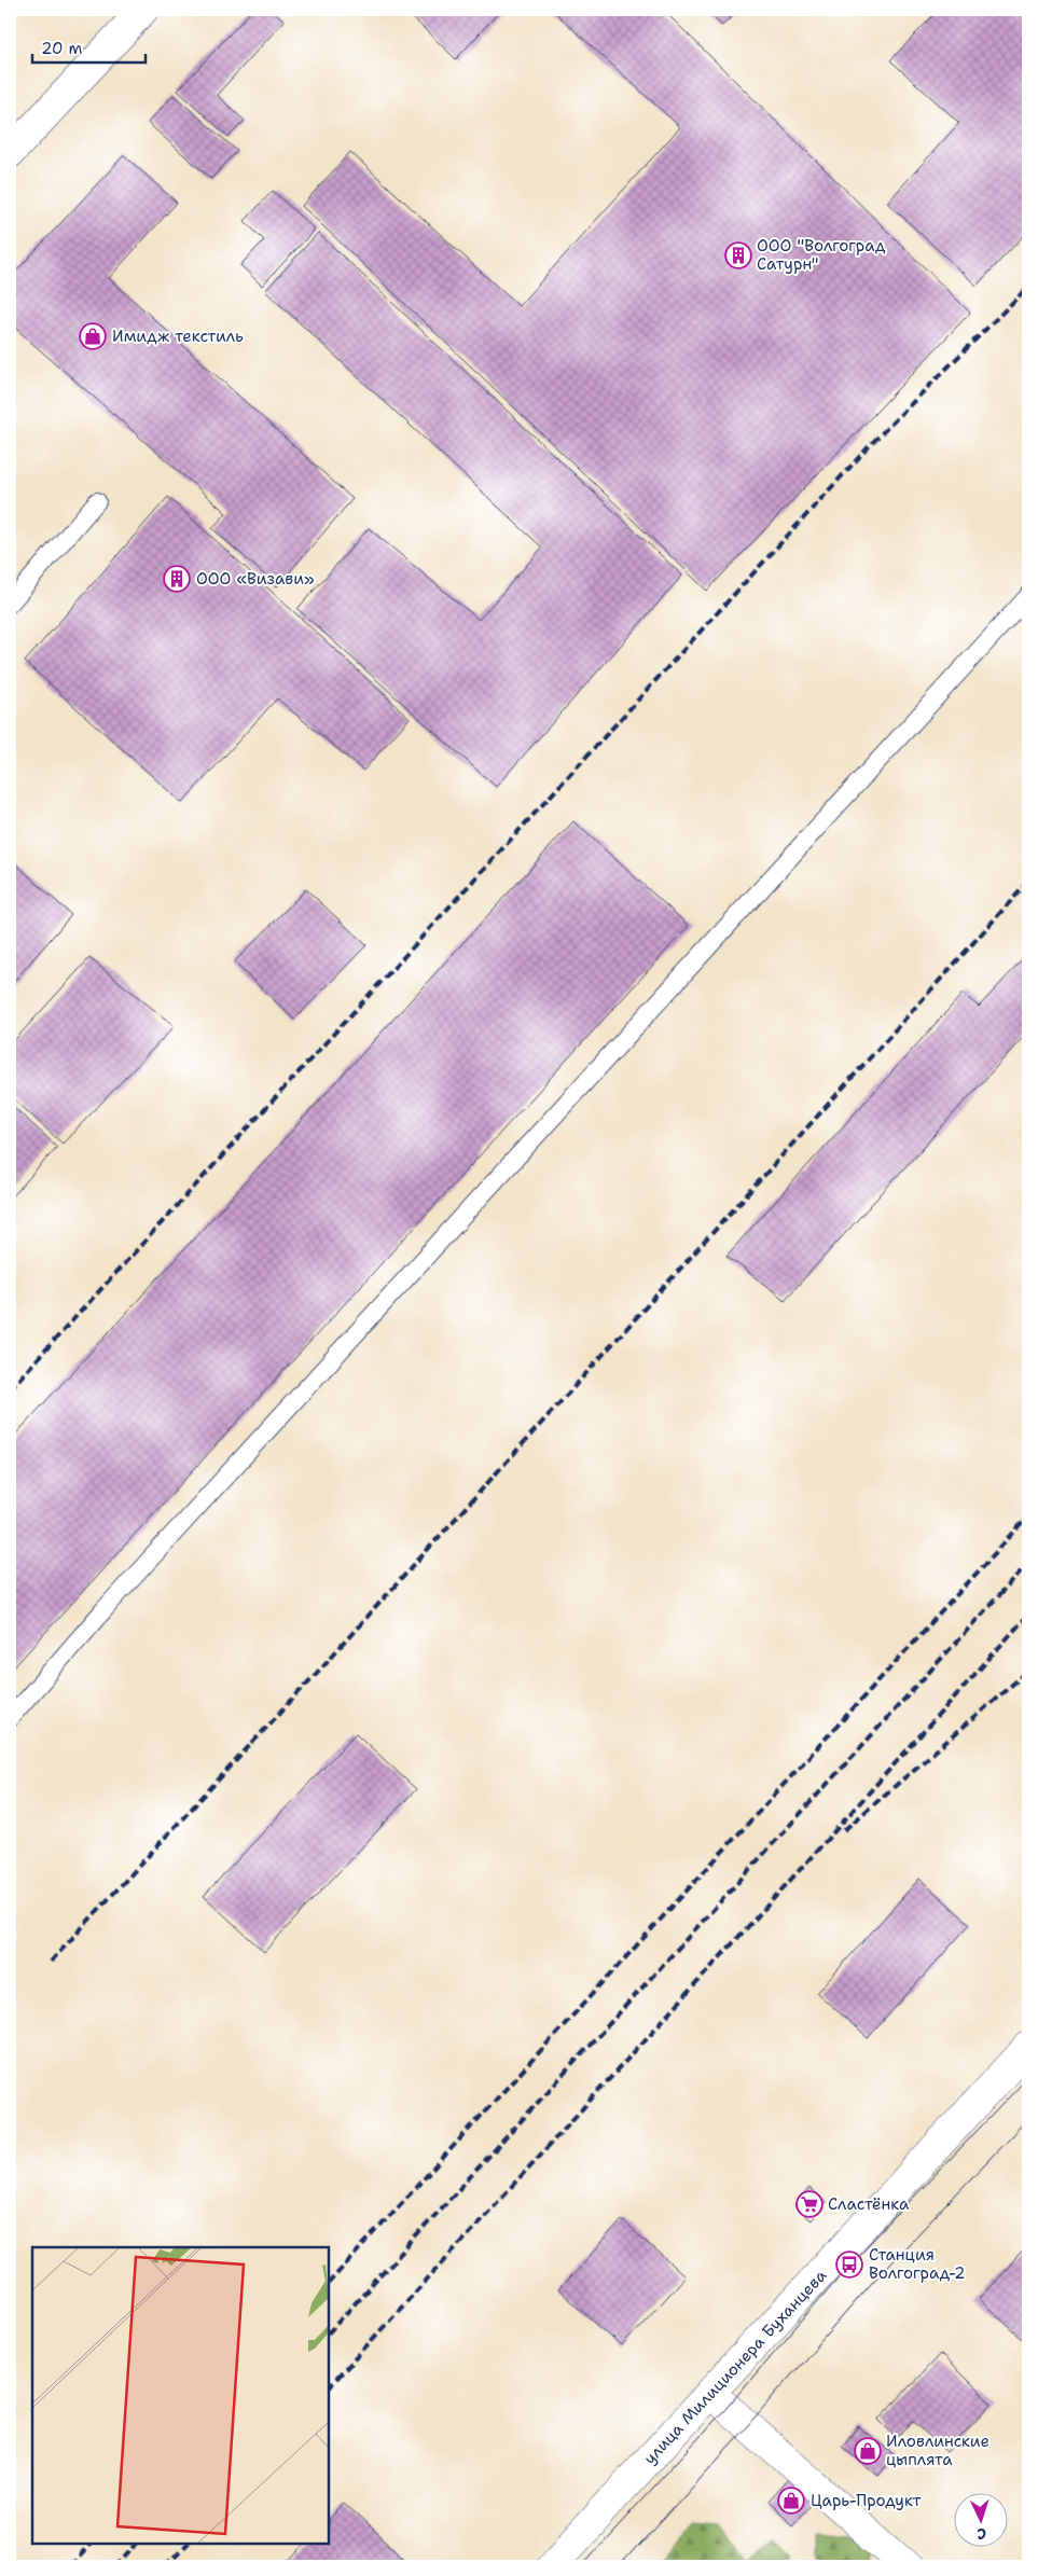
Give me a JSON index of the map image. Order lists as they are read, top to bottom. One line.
{"streets":{"street":["улица Милиционера Буханцева"]},"places":{"building":["ООО \"Волгоград Сатурн\"","ООО «Визави»"],"shop":["Имидж текстиль","Иловлинские цыплята","Царь-Продукт"],"supermarket":["Сластёнка"],"bus stop":["Станция Волгоград-2"]},"scale_bar":"20 m","north":"bottom"}
